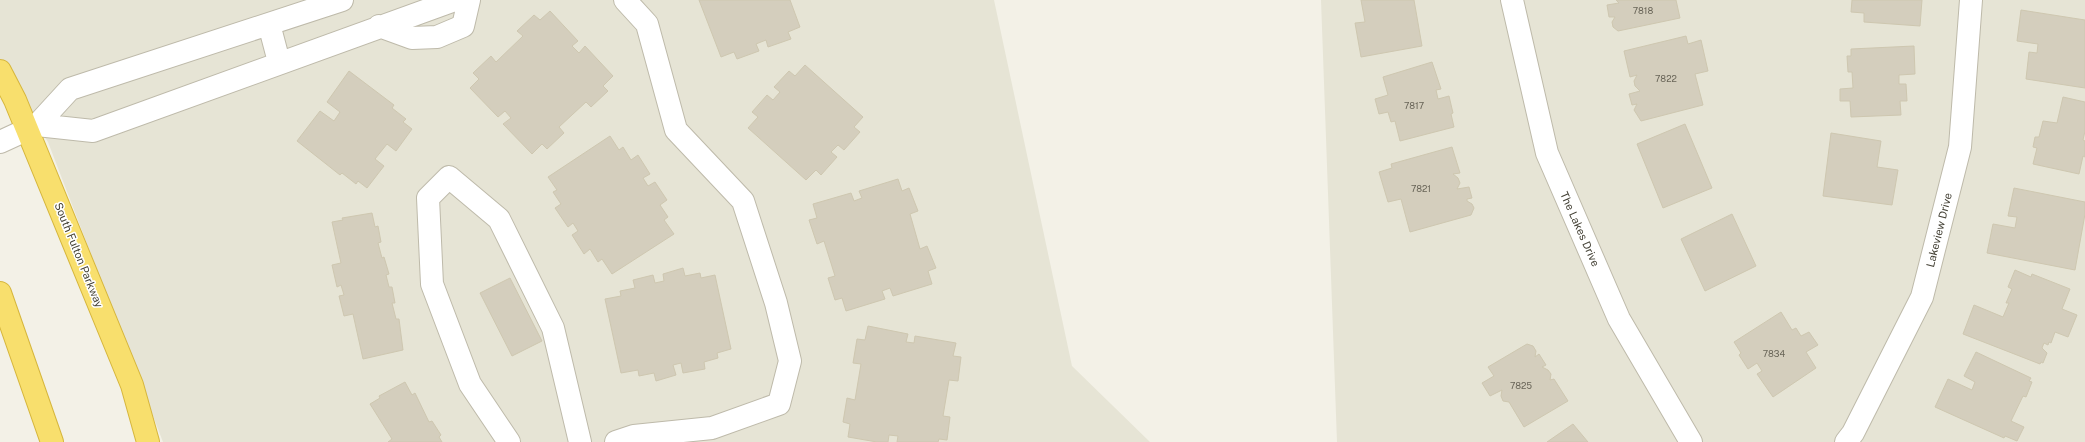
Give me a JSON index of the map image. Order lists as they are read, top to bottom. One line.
{"streets":{"highway":["South Fulton Parkway"],"street":["The Lakes Drive","Lakeview Drive"]},"house_numbers":["7818","7822","7817","7821","7834","7825"]}
